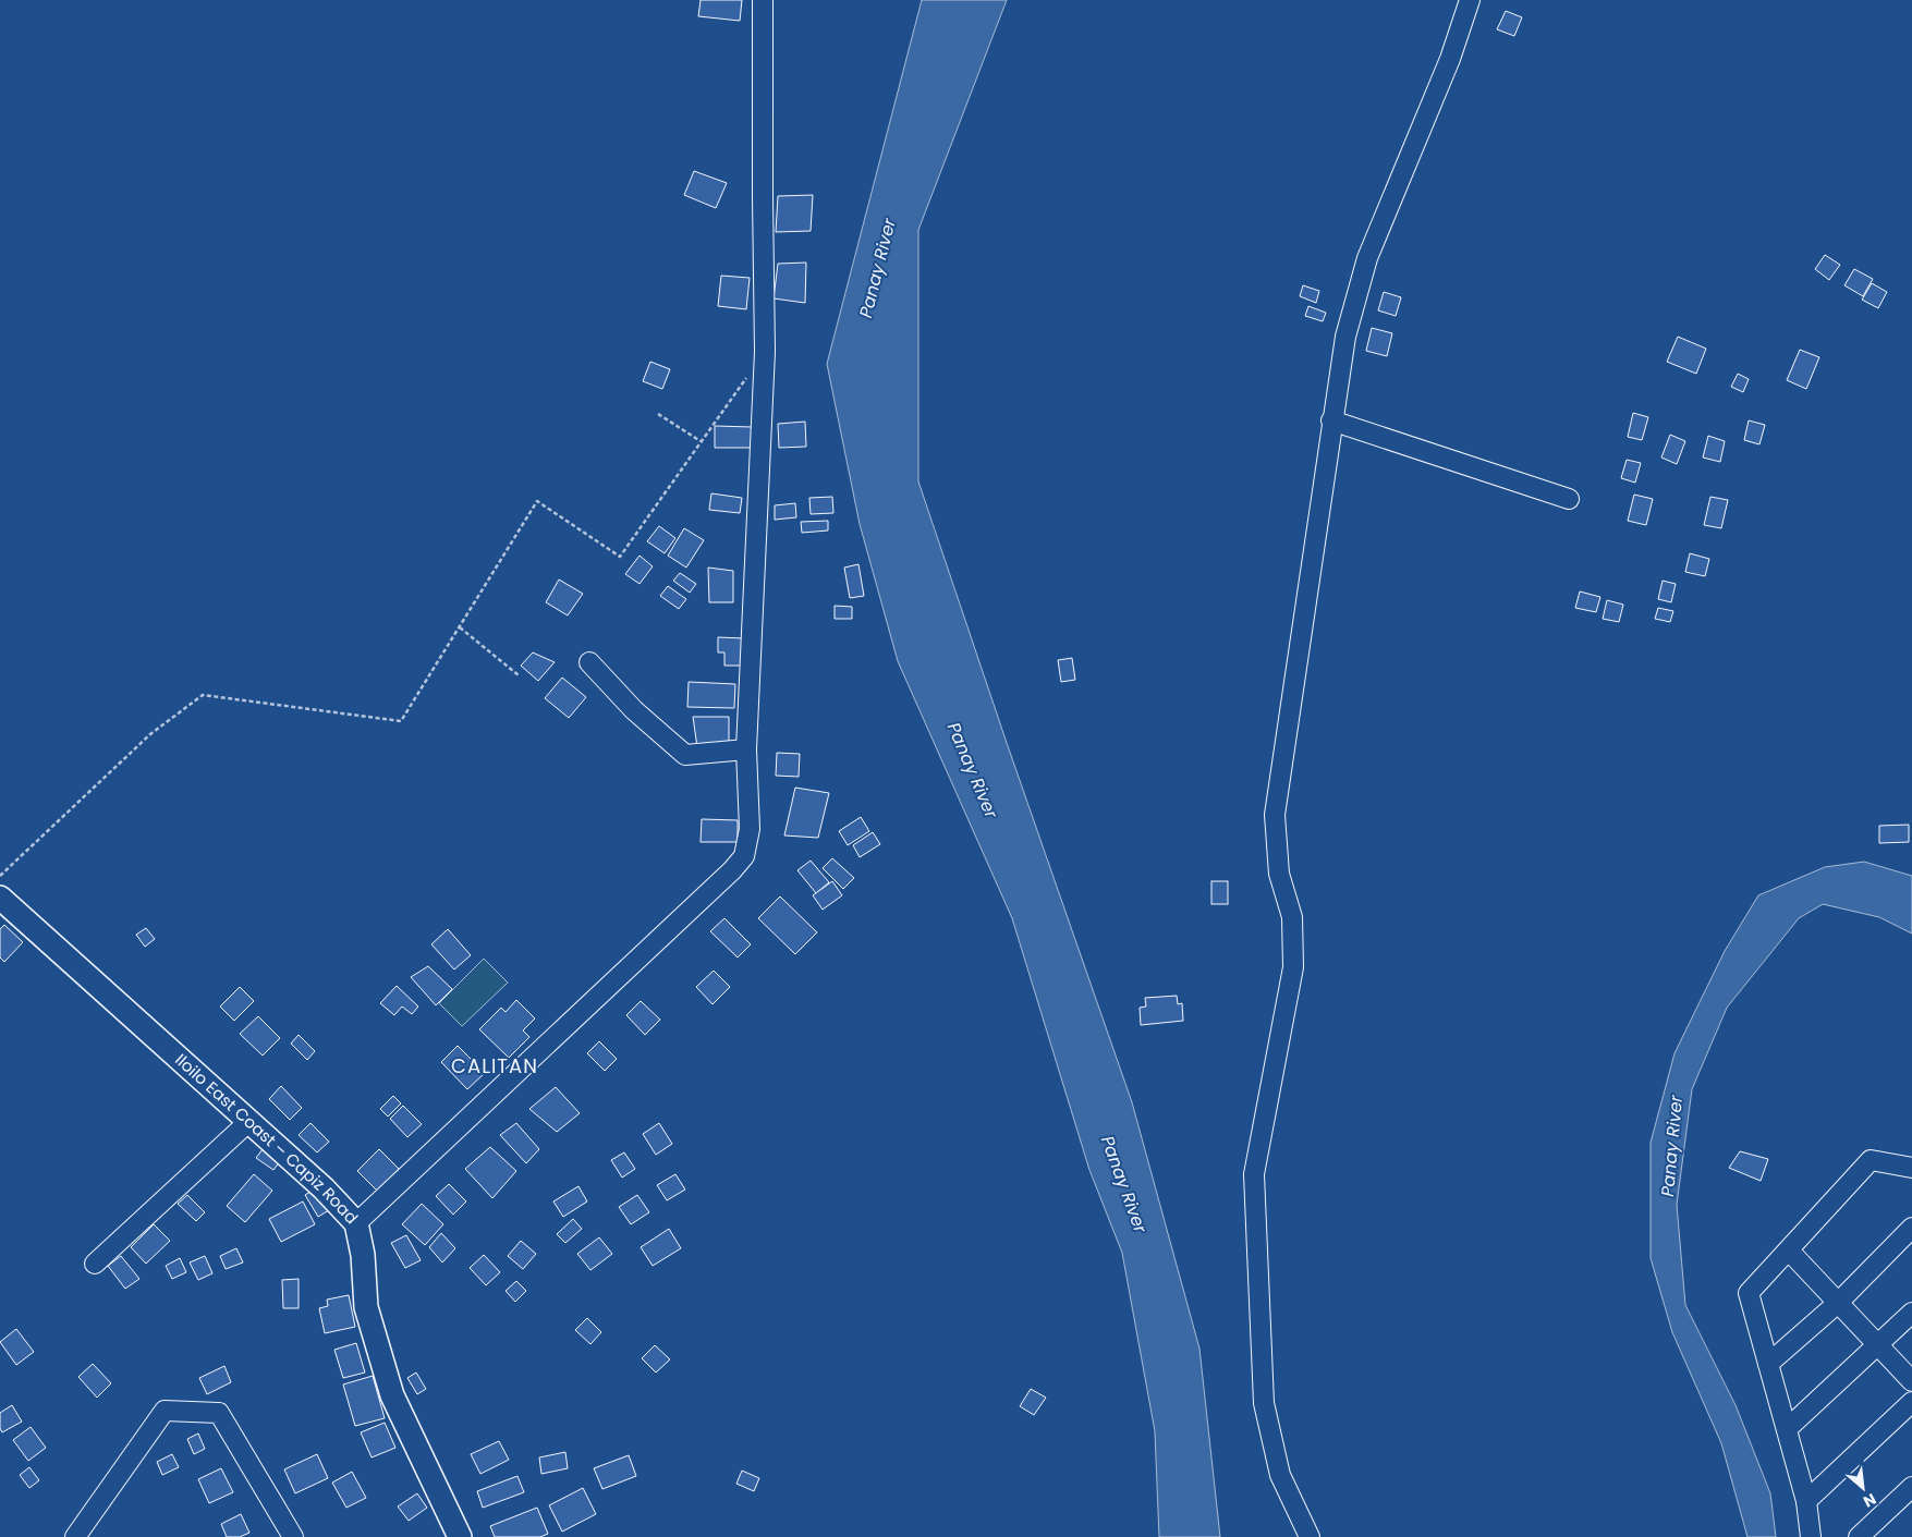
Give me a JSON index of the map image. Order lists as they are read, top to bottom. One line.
{"streets":{"main road":["Iloilo East Coast – Capiz Road"]},"districts":["CALITAN"],"water":["Panay River"],"north":"bottom right"}
